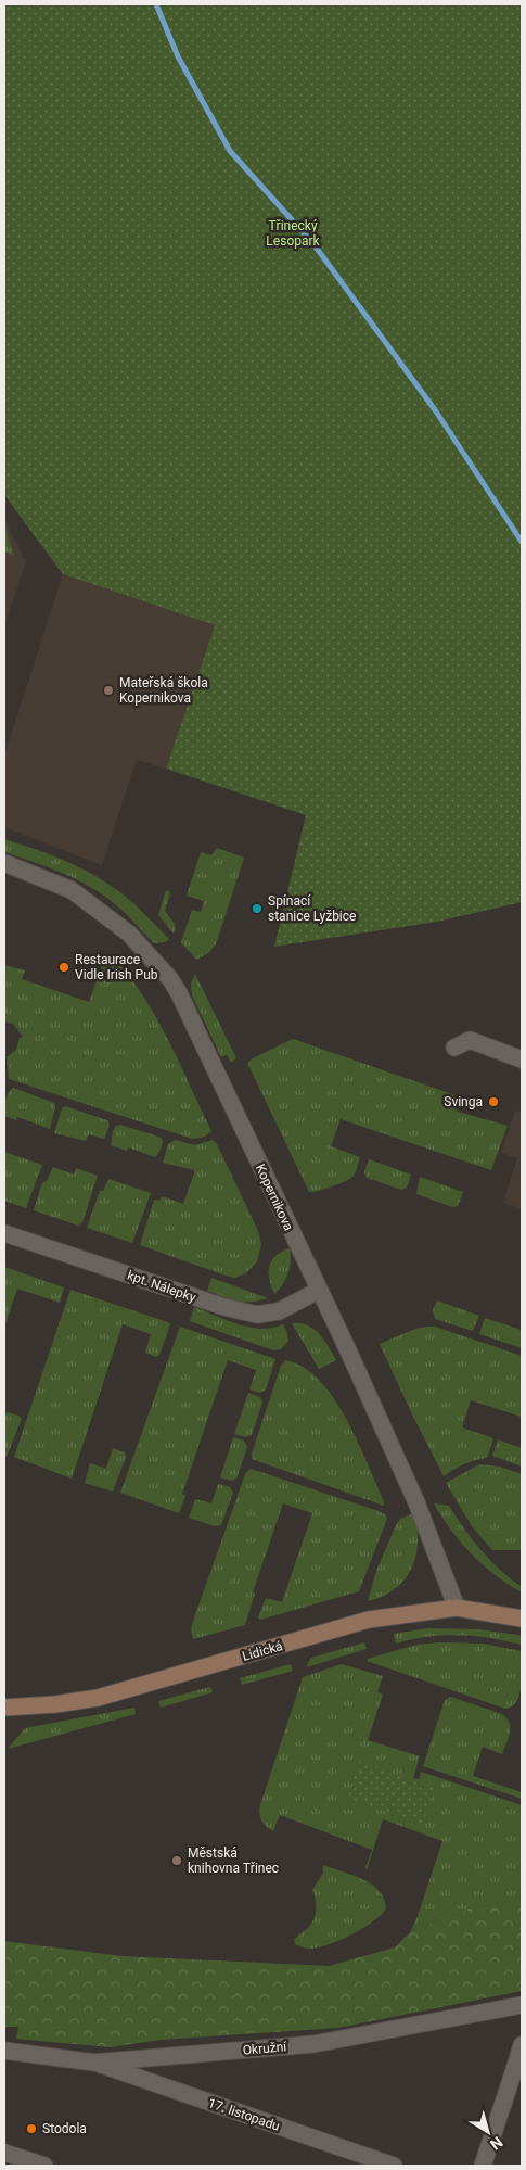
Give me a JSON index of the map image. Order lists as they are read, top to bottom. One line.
{"streets":{"street":["Kopernikova","kpt. Nálepky","Lidická","Okružní","17. listopadu"]},"crossings":[["Kopernikova","kpt. Nálepky"],["Kopernikova","Lidická"],["Okružní","17. listopadu"]],"parks":["Třinecký Lesopark"],"places":["Mateřská škola Kopernikova","Spínací stanice Lyžbice","Restaurace Vidle Irish Pub","Svinga","Městská knihovna Třinec","Stodola"],"north":"bottom right"}
